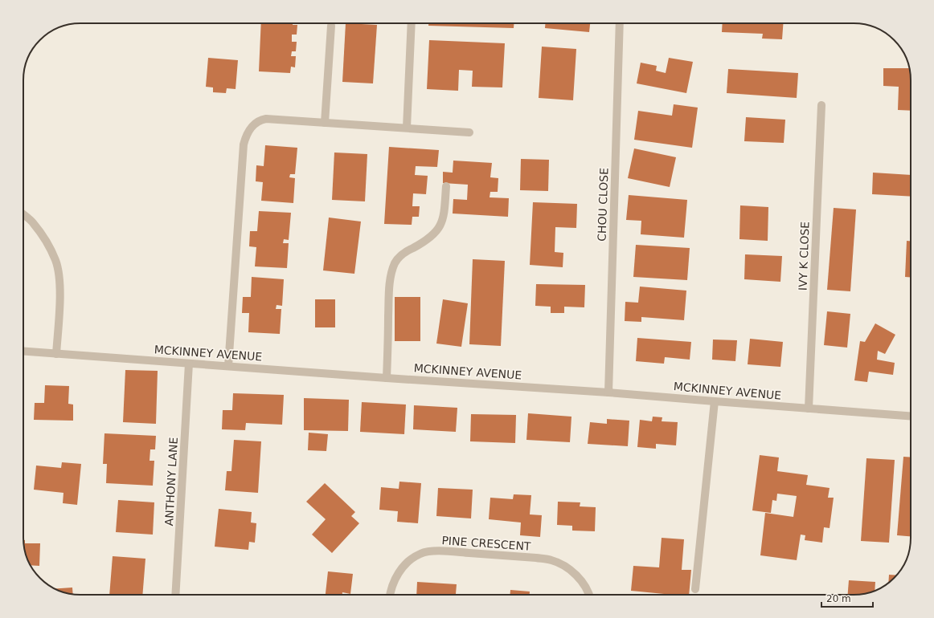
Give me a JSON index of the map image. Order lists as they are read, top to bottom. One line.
{"streets":{"street":["CHOU CLOSE","IVY K CLOSE","MCKINNEY AVENUE","ANTHONY LANE","PINE CRESCENT"]},"crossings":[["CHOU CLOSE","MCKINNEY AVENUE"],["IVY K CLOSE","MCKINNEY AVENUE"],["MCKINNEY AVENUE","ANTHONY LANE"]],"scale_bar":"20 m"}
